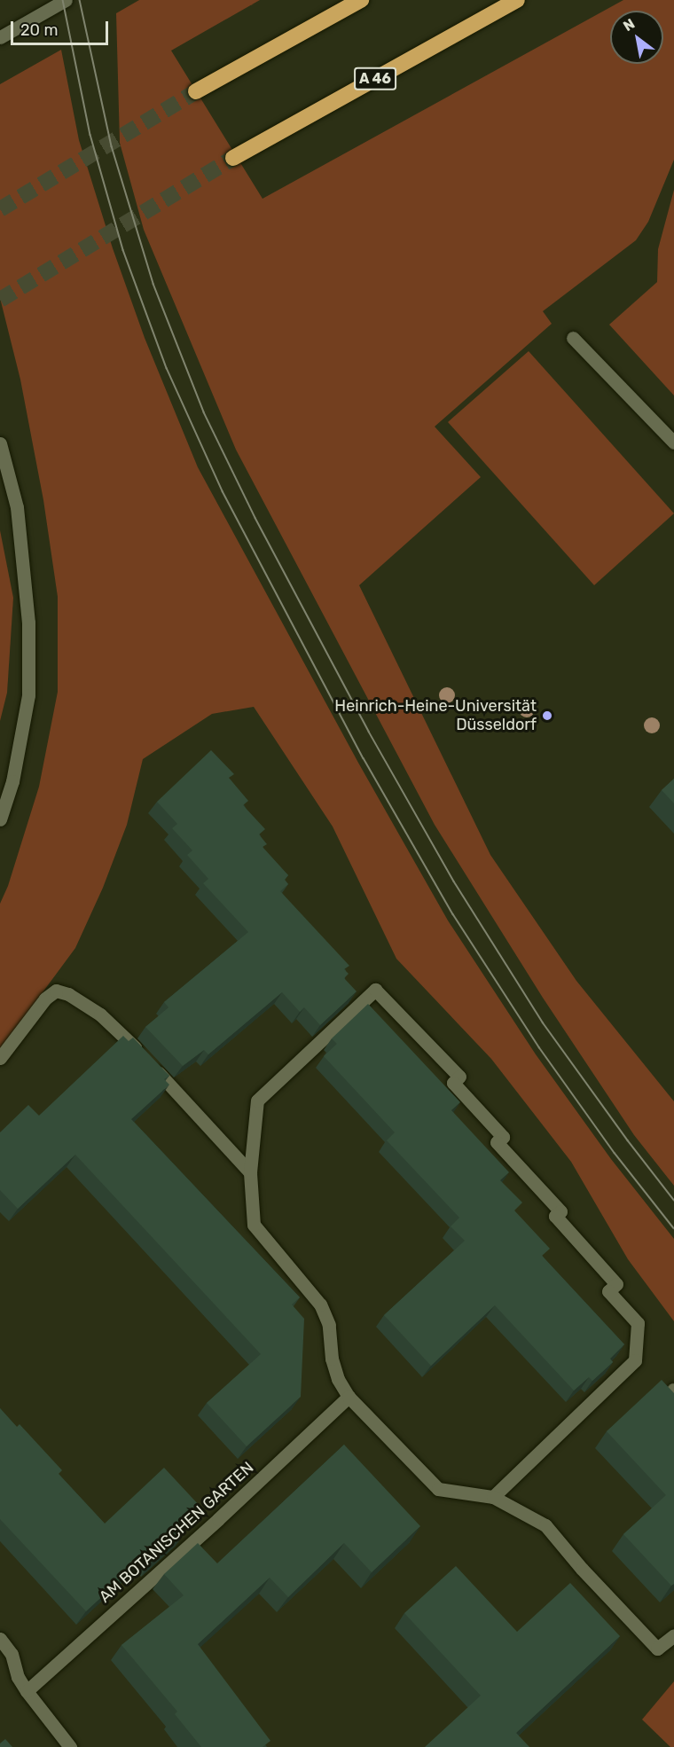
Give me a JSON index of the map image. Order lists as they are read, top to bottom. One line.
{"streets":{"highway":["A 46"],"street":["AM BOTANISCHEN GARTEN"]},"places":["Heinrich-Heine-Universität Düsseldorf"],"scale_bar":"20 m","north":"top left"}
